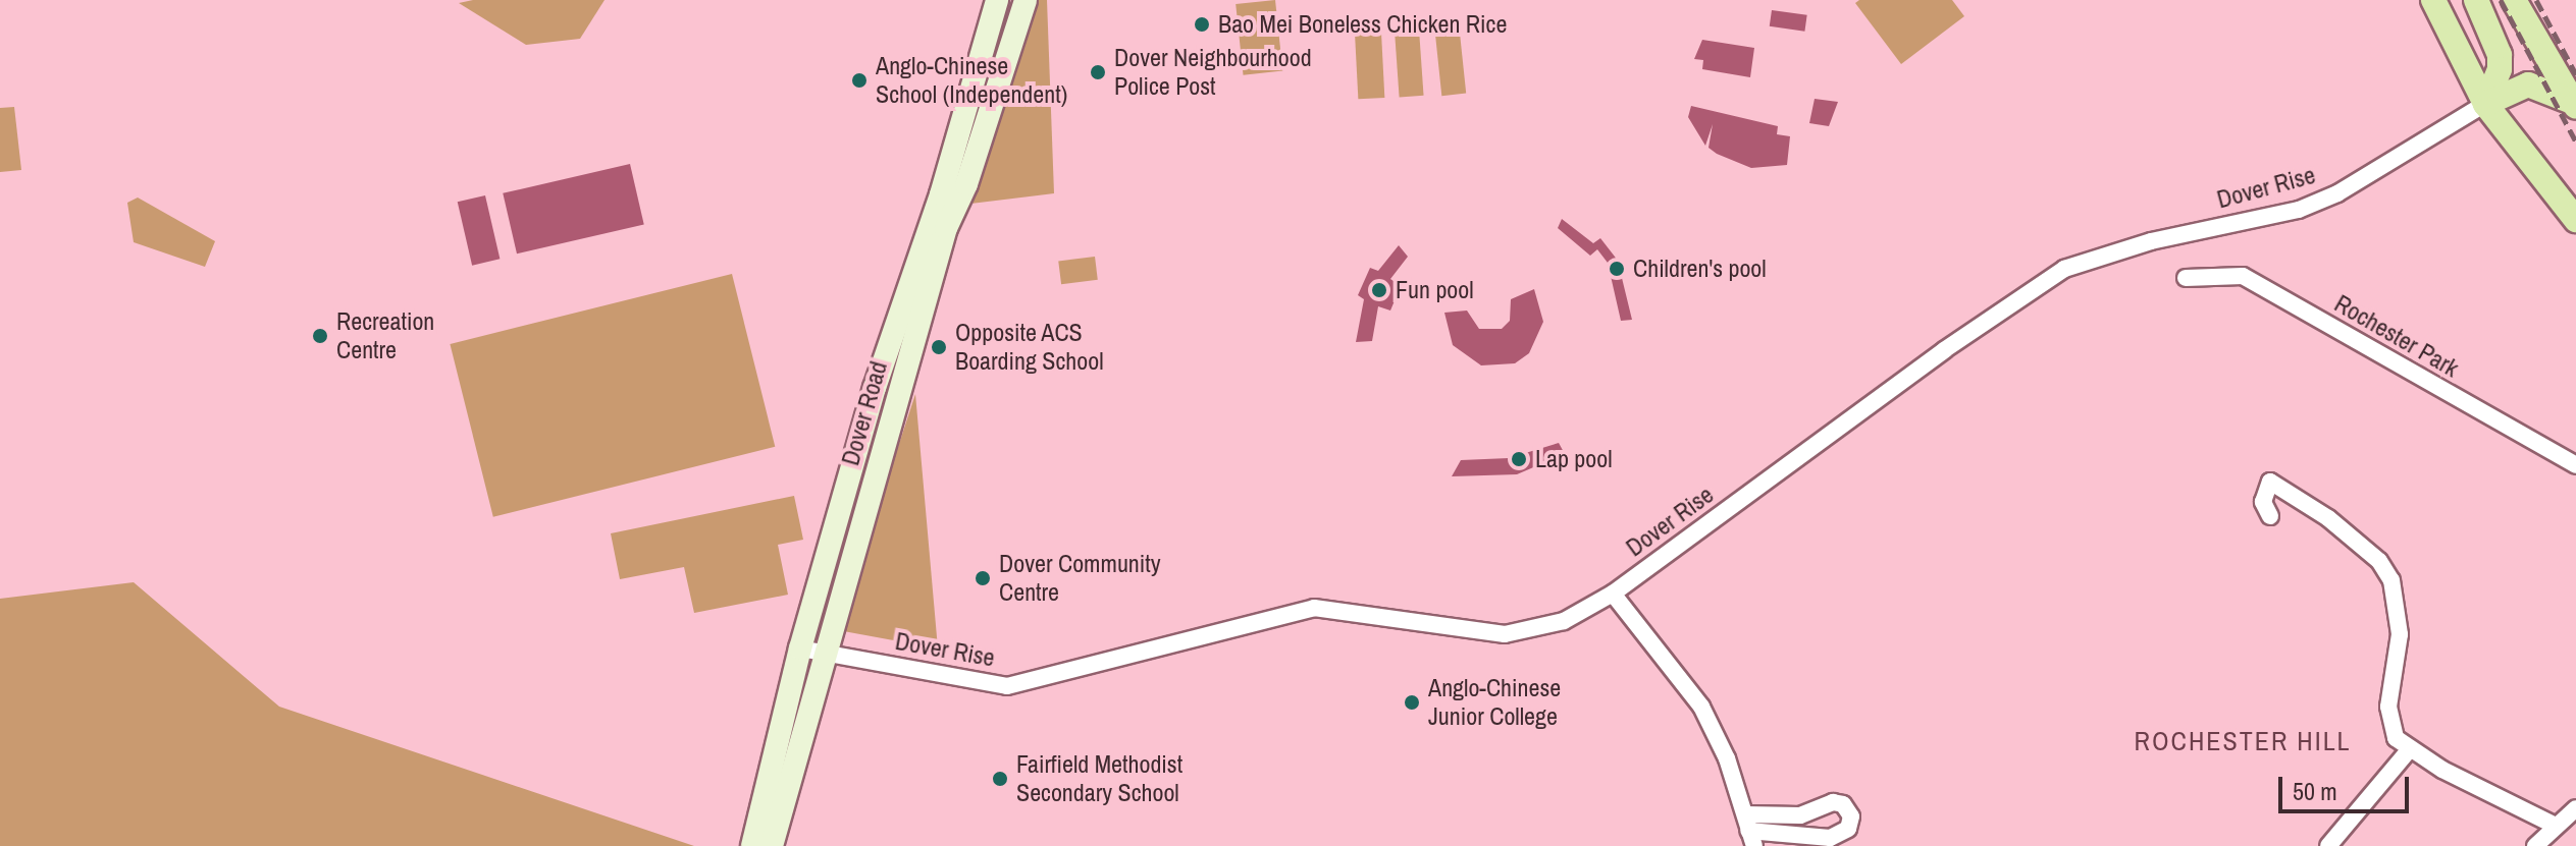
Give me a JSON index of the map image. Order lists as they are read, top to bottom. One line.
{"streets":{"street":["Dover Rise","Rochester Park","Dover Road"]},"crossings":[["Dover Rise","Dover Road"]],"districts":["ROCHESTER HILL"],"places":["Bao Mei Boneless Chicken Rice","Dover Neighbourhood Police Post","Anglo-Chinese School (Independent)","Children's pool","Fun pool","Recreation Centre","Opposite ACS Boarding School","Lap pool","Dover Community Centre","Anglo-Chinese Junior College","Fairfield Methodist Secondary School"],"scale_bar":"50 m"}
